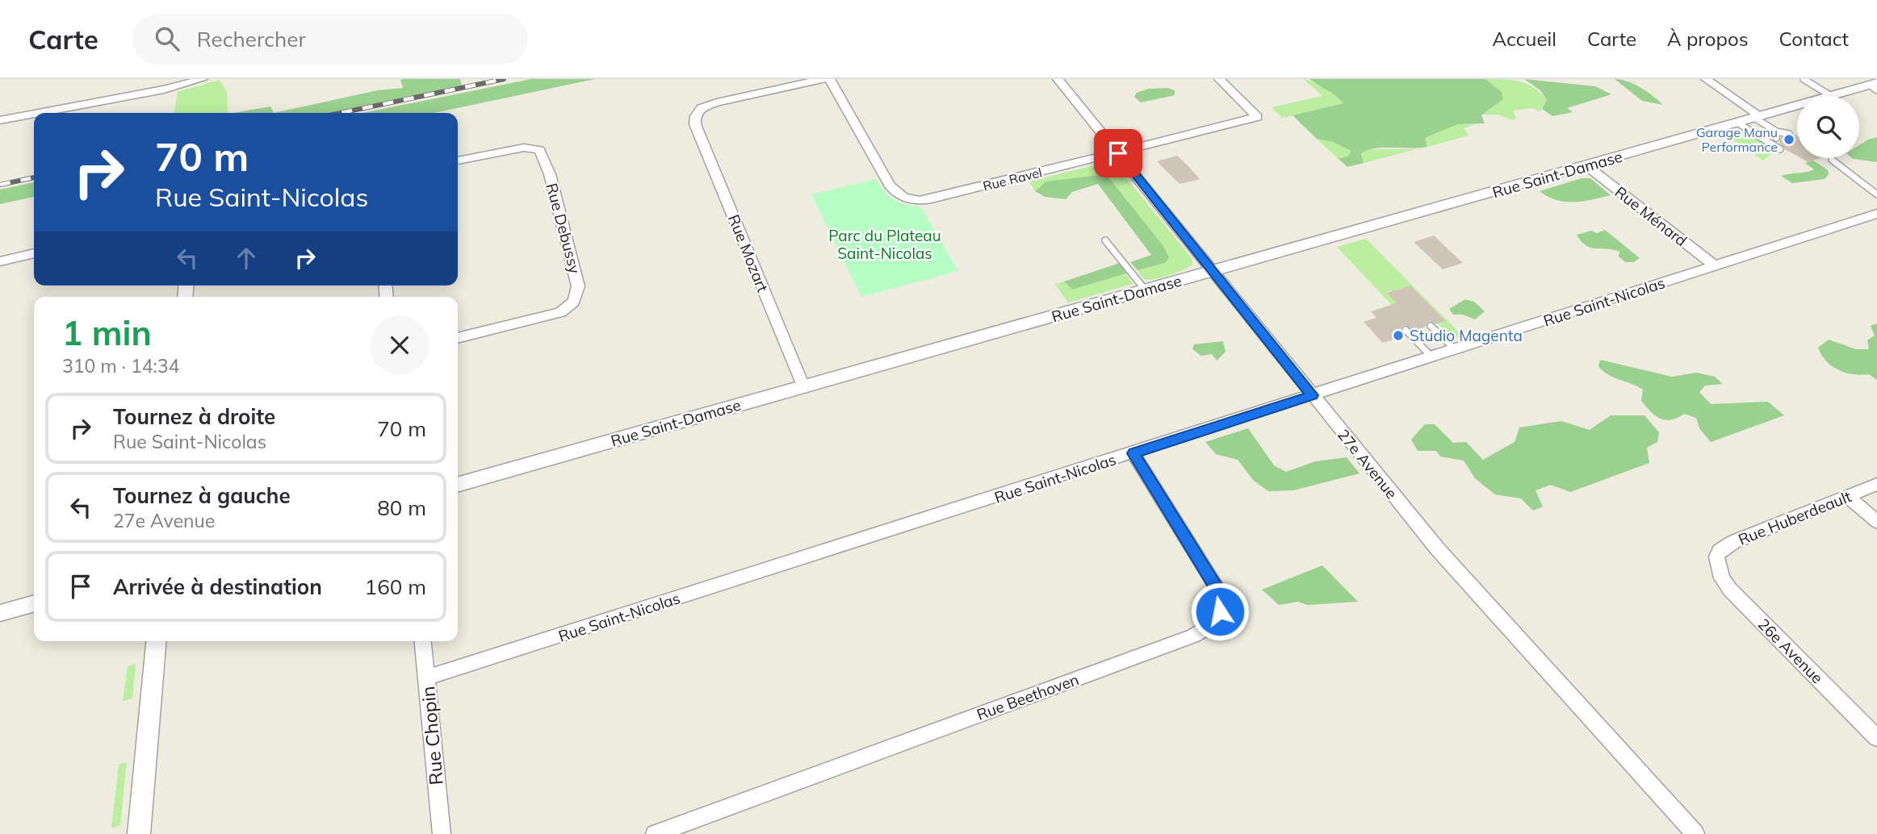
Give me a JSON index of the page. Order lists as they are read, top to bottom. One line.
{"streets":{"street":["Rue Saint-Damase","Rue Ravel","Rue Ménard","Rue Debussy","Rue Mozart","Rue Saint-Nicolas","27e Avenue","Rue Huberdeault","26e Avenue","Rue Beethoven","Rue Chopin"]},"crossings":[["Rue Saint-Damase","Rue Ménard"],["Rue Saint-Damase","Rue Mozart"],["Rue Saint-Damase","27e Avenue"],["Rue Ravel","27e Avenue"],["Rue Ménard","Rue Saint-Nicolas"],["Rue Saint-Nicolas","27e Avenue"],["Rue Saint-Nicolas","Rue Beethoven"],["Rue Saint-Nicolas","Rue Chopin"],["Rue Huberdeault","26e Avenue"]],"parks":["Parc du Plateau Saint-Nicolas"],"places":["Garage Manu Performance","Studio Magenta"],"page":{"header":"Carte","search":"Rechercher","nav":["Accueil","Carte","À propos","Contact"],"turn":["70 m","Rue Saint-Nicolas"],"heading":["1 min","310 m · 14:34"],"list":[{"name":"Tournez à droite","note":"Rue Saint-Nicolas","value":"70 m"},{"name":"Tournez à gauche","note":"27e Avenue","value":"80 m"},{"name":"Arrivée à destination","value":"160 m"}]}}
